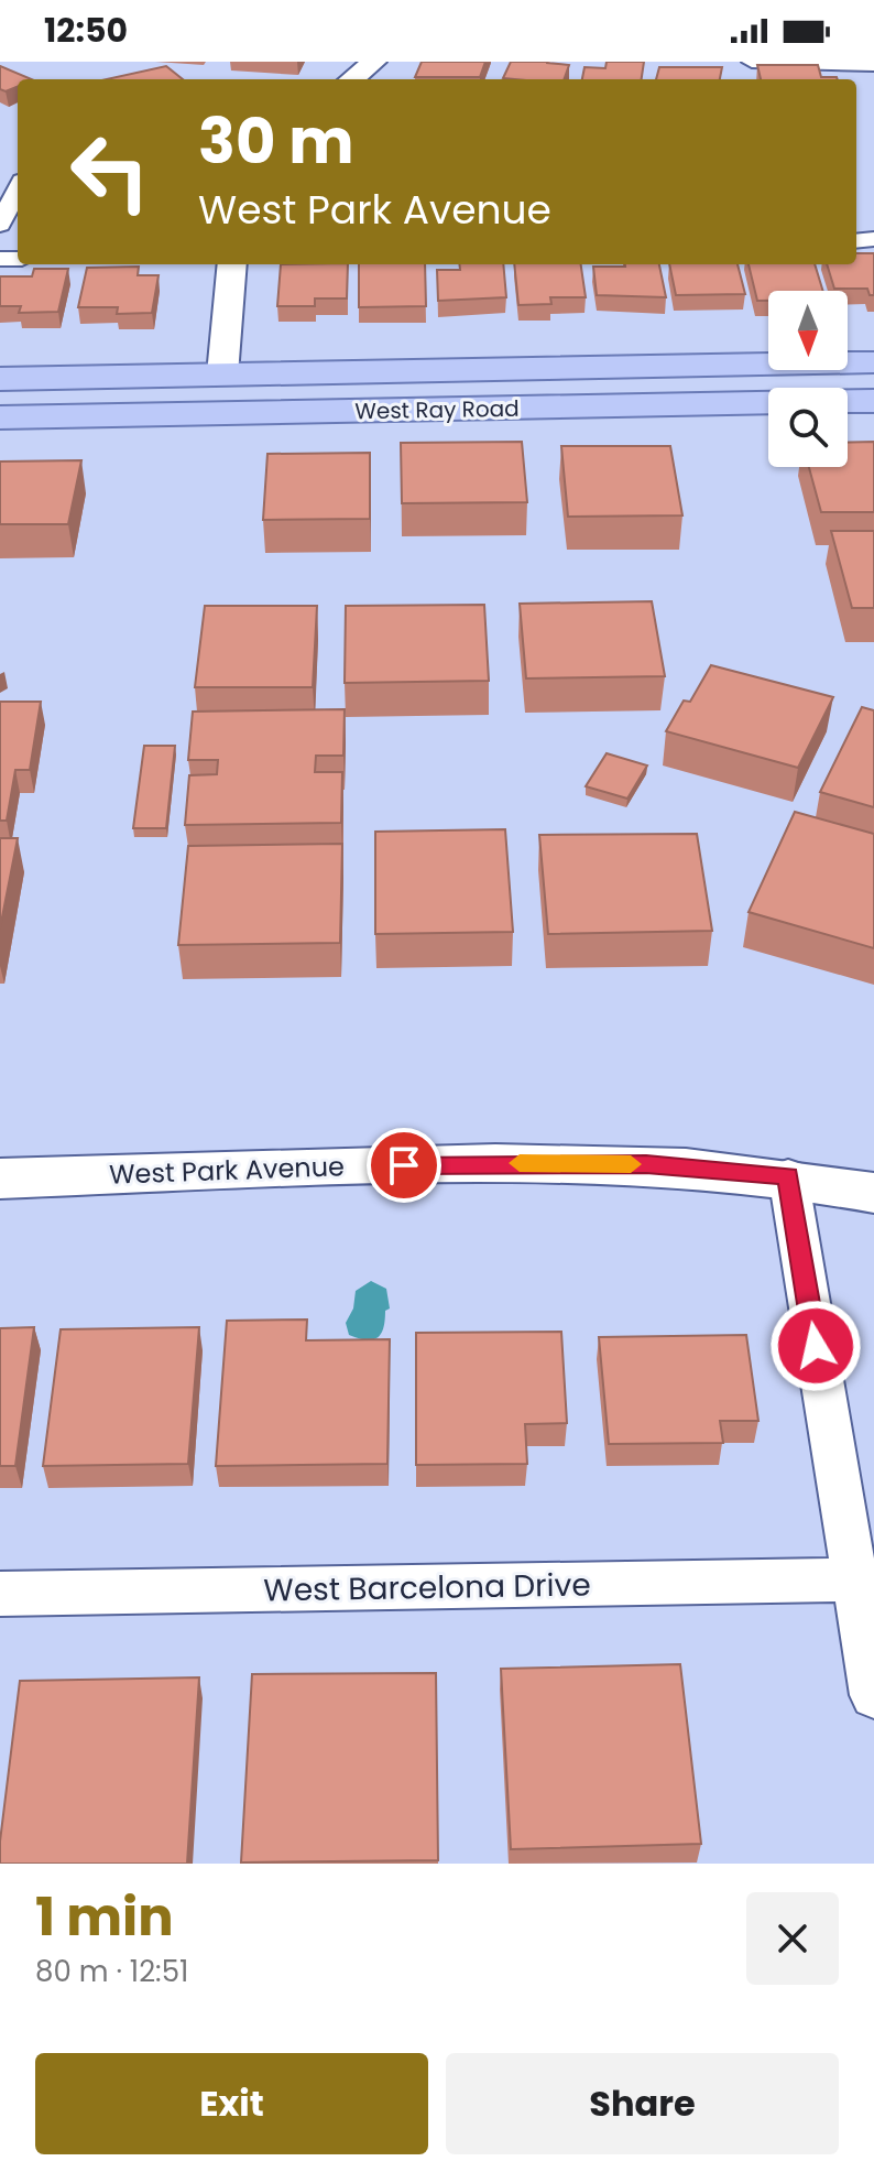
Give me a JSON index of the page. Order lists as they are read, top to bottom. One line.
{"streets":{"main road":["West Ray Road"],"street":["West Park Avenue","West Barcelona Drive"]},"north":"bottom","page":{"status":"12:50","turn":["30 m","West Park Avenue"],"heading":["1 min","80 m · 12:51"],"buttons":["Exit","Share"]}}
